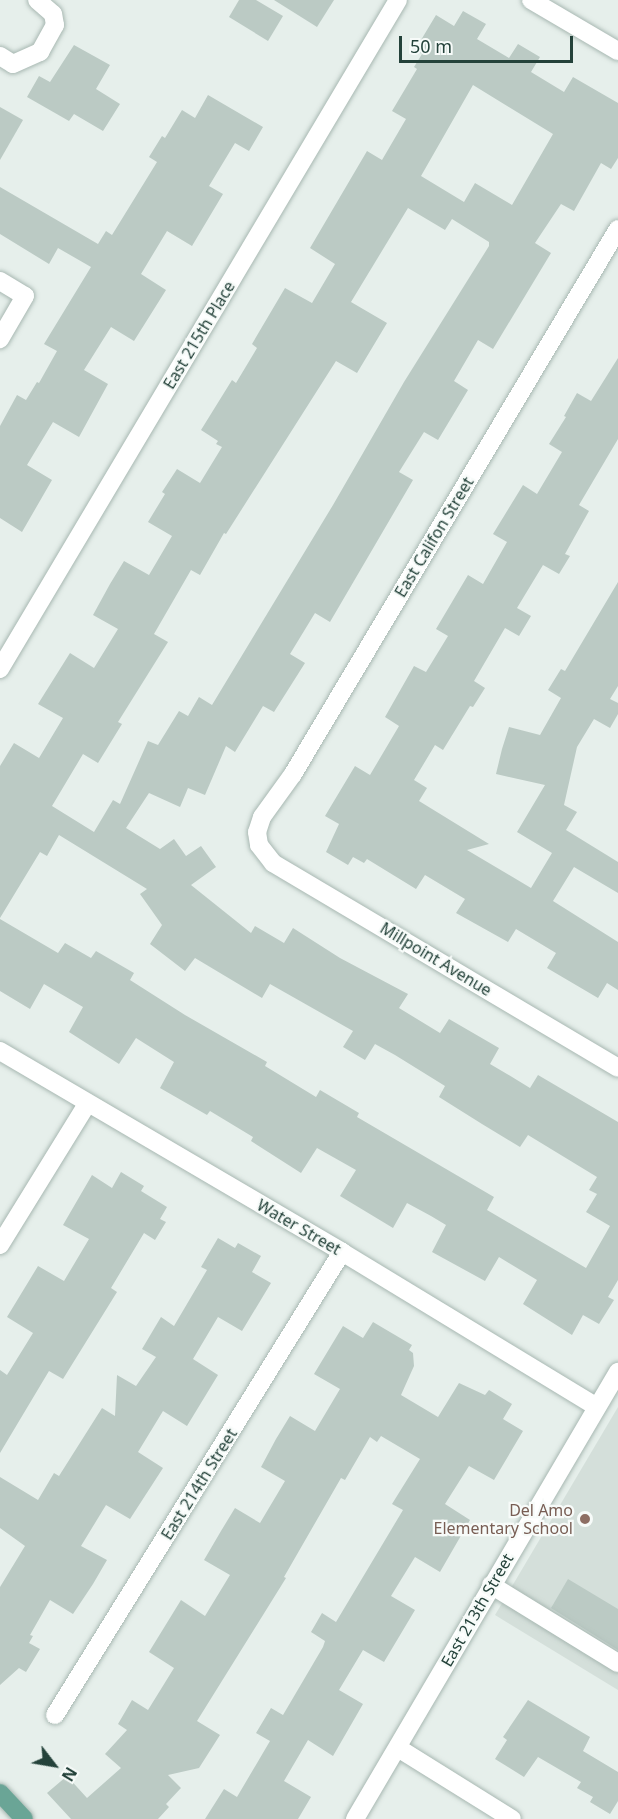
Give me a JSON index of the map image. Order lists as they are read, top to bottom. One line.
{"streets":{"street":["East 215th Place","East Califon Street","Millpoint Avenue","Water Street","East 214th Street","East 213th Street"]},"crossings":[["East Califon Street","Millpoint Avenue"],["Water Street","East 214th Street"],["Water Street","East 213th Street"]],"places":["Del Amo Elementary School"],"scale_bar":"50 m","north":"bottom right"}
